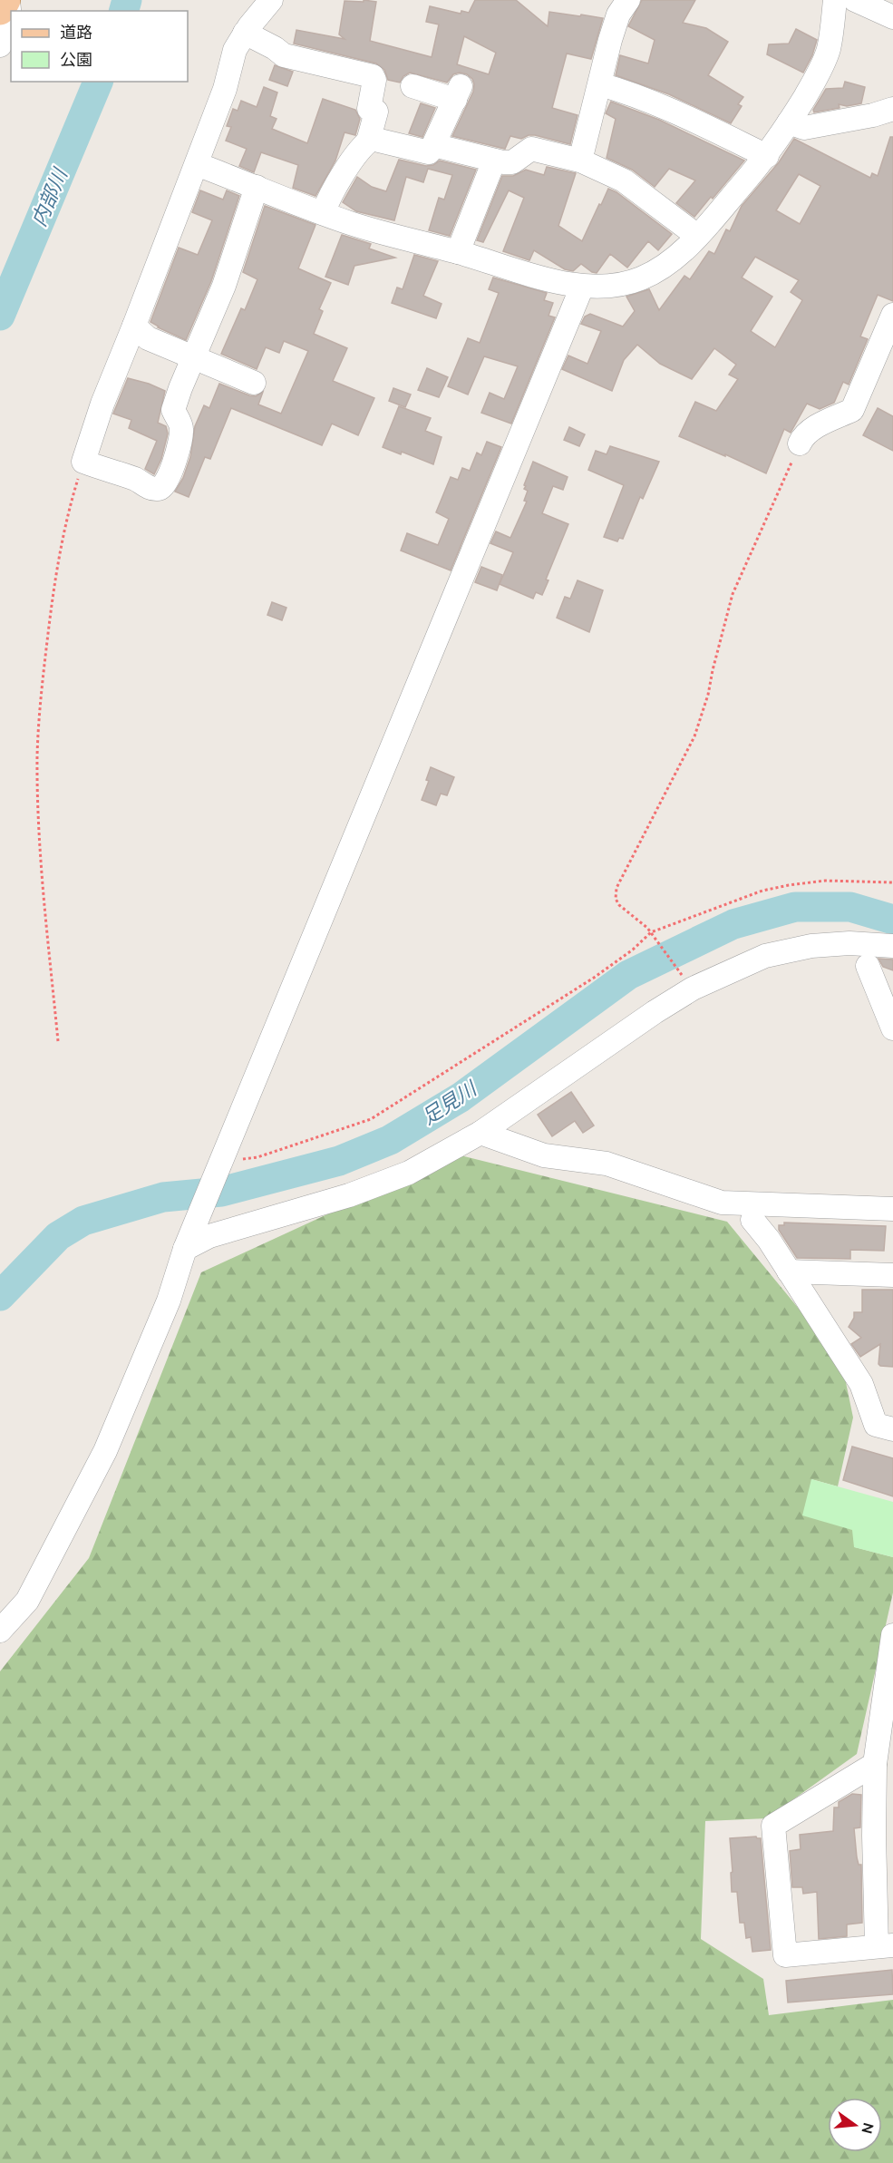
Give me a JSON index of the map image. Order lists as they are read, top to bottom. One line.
{"water":["内部川","足見川"],"legend":["道路","公園"],"north":"right"}
